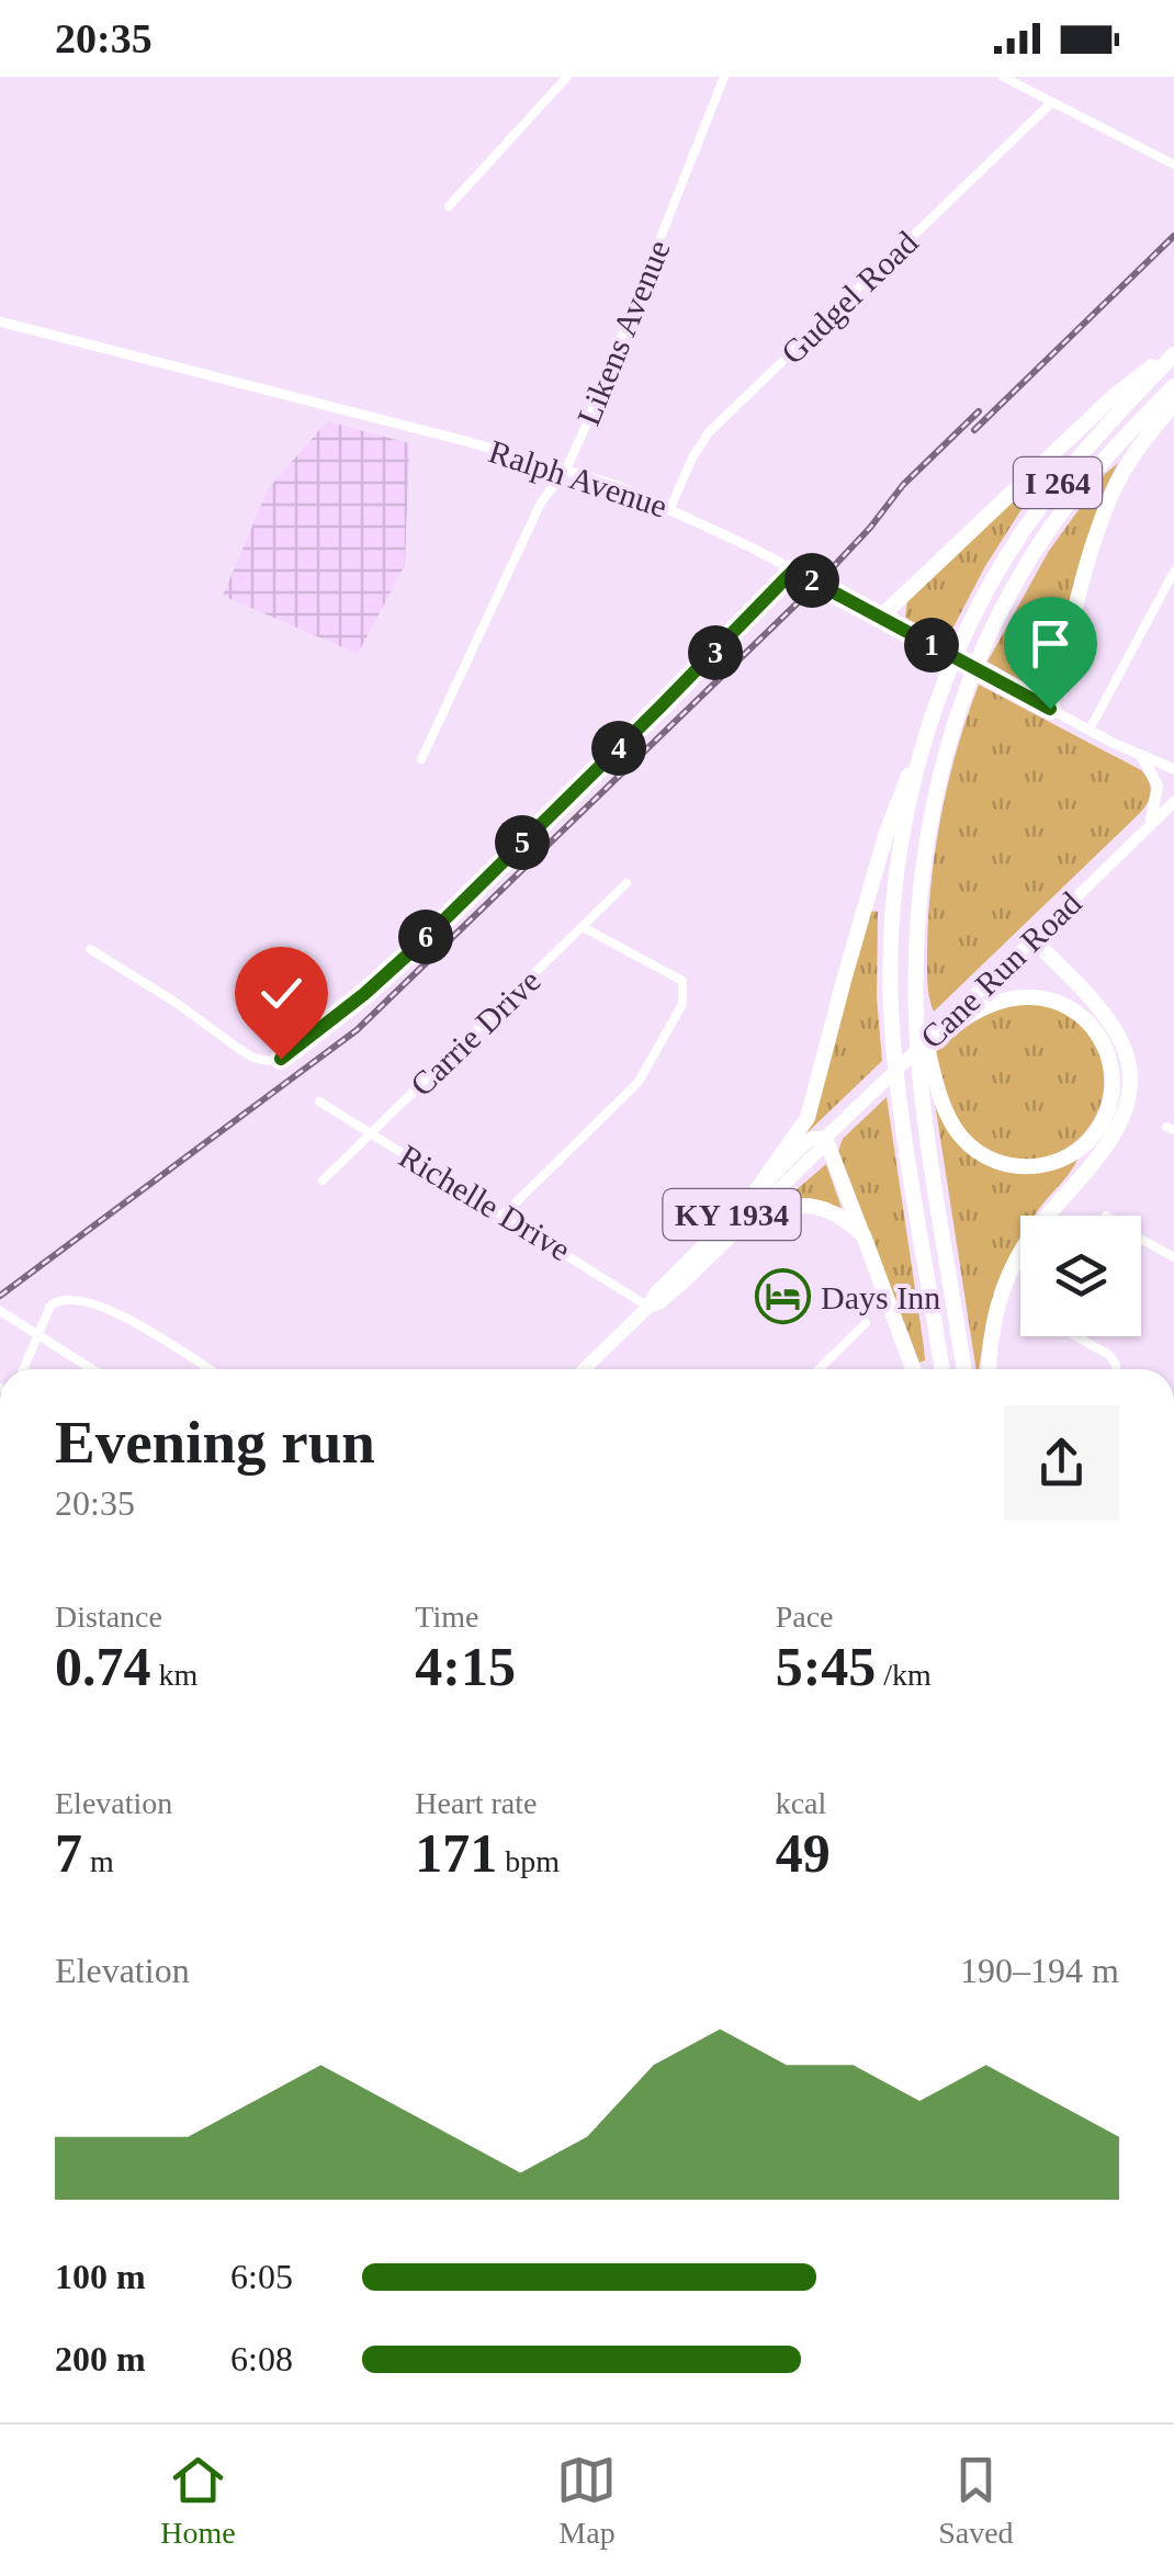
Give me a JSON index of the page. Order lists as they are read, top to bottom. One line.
{"streets":{"highway":["I 264","Cane Run Road","KY 1934"],"street":["Gudgel Road","Likens Avenue","Ralph Avenue","Carrie Drive","Richelle Drive"]},"crossings":[["Gudgel Road","Ralph Avenue"],["Likens Avenue","Ralph Avenue"],["Cane Run Road","Richelle Drive"],["Carrie Drive","Richelle Drive"]],"places":{"hotel":["Days Inn"]},"page":{"status":"20:35","pins":["2","1","3","4","5","6"],"heading":["Evening run","20:35"],"stats":[["Distance","0.74 km"],["Time","4:15"],["Pace","5:45 /km"],["Elevation","7 m"],["Heart rate","171 bpm"],["kcal","49"]],"chart":["Elevation","190–194 m"],"list":[{"name":"100 m","note":"6:05"},{"name":"200 m","note":"6:08"}],"tabs":["Home","Map","Saved"]}}
